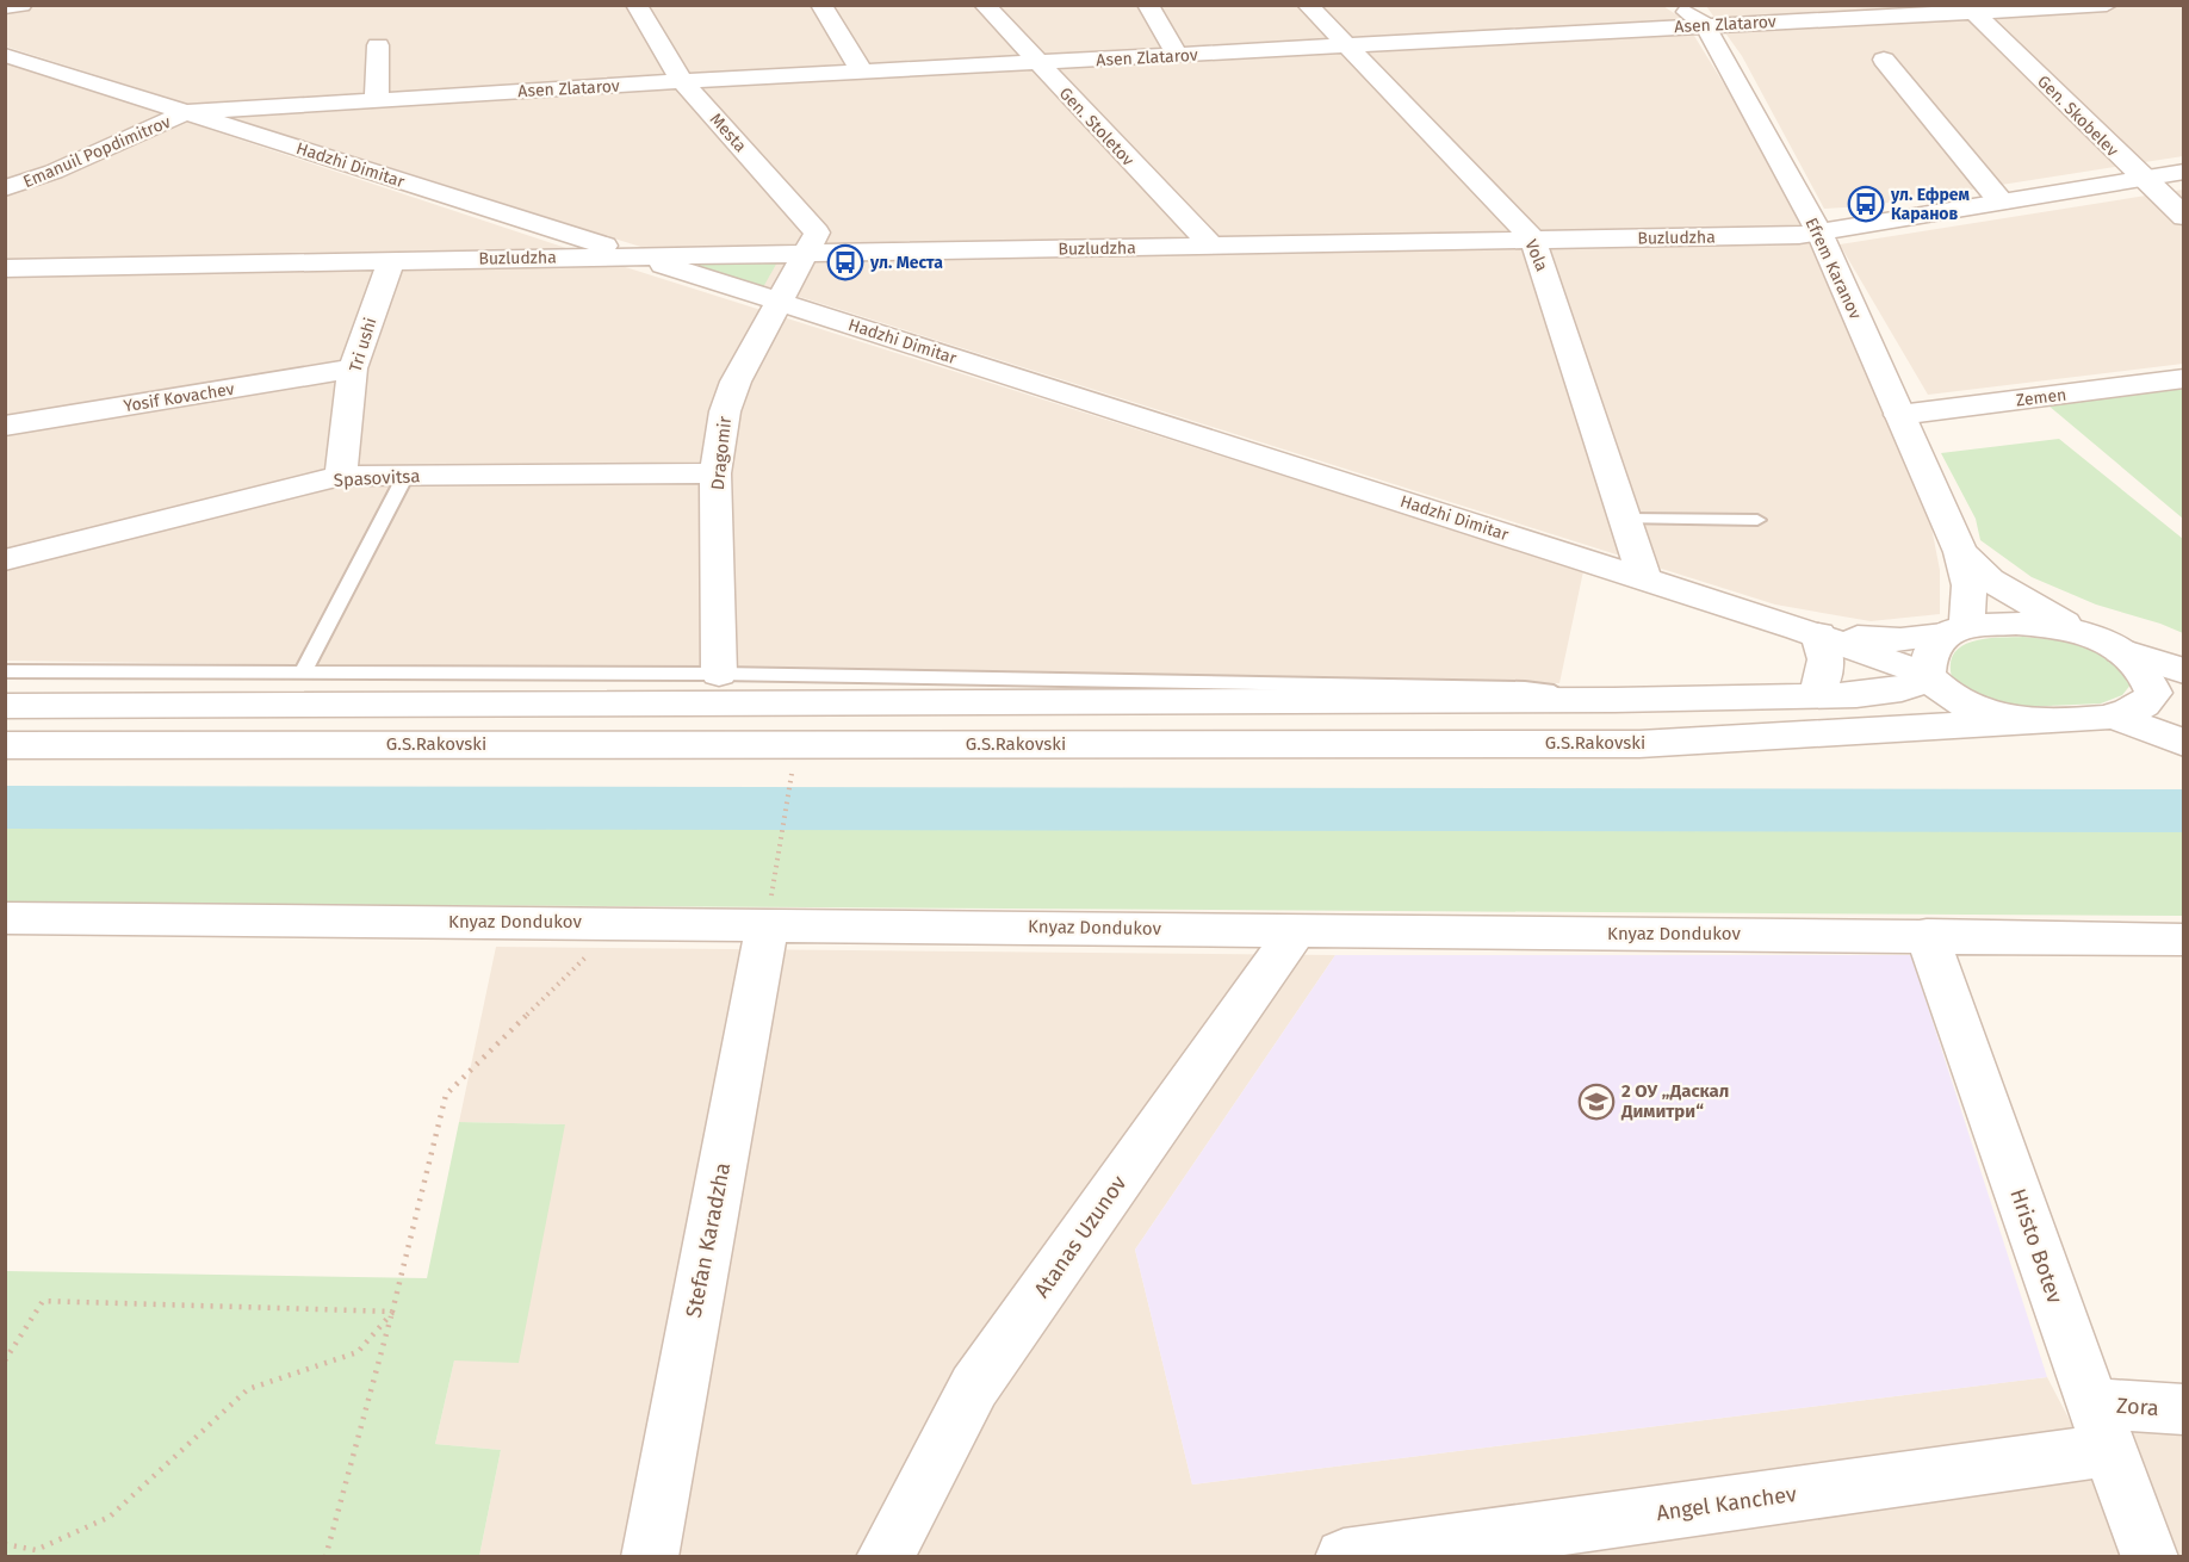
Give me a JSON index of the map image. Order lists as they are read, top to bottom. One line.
{"streets":{"street":["Asen Zlatarov","Gen. Skobelev","Gen. Stoletov","Mesta","Emanuil Popdimitrov","Hadzhi Dimitar","Buzludzha","Vola","Efrem Karanov","Tri ushi","Yosif Kovachev","Zemen","Dragomir","Spasovitsa","G.S.Rakovski","Knyaz Dondukov","Atanas Uzunov","Stefan Karadzha","Hristo Botev","Zora","Angel Kanchev"]},"crossings":[["Asen Zlatarov","Gen. Skobelev"],["Asen Zlatarov","Gen. Stoletov"],["Asen Zlatarov","Mesta"],["Asen Zlatarov","Emanuil Popdimitrov"],["Asen Zlatarov","Hadzhi Dimitar"],["Asen Zlatarov","Vola"],["Asen Zlatarov","Efrem Karanov"],["Gen. Skobelev","Buzludzha"],["Gen. Stoletov","Buzludzha"],["Mesta","Buzludzha"],["Mesta","Dragomir"],["Emanuil Popdimitrov","Hadzhi Dimitar"],["Hadzhi Dimitar","Buzludzha"],["Hadzhi Dimitar","Vola"],["Hadzhi Dimitar","Dragomir"],["Buzludzha","Vola"],["Buzludzha","Efrem Karanov"],["Buzludzha","Tri ushi"],["Buzludzha","Dragomir"],["Efrem Karanov","Zemen"],["Tri ushi","Yosif Kovachev"],["Tri ushi","Spasovitsa"],["Dragomir","Spasovitsa"],["Knyaz Dondukov","Atanas Uzunov"],["Knyaz Dondukov","Stefan Karadzha"],["Knyaz Dondukov","Hristo Botev"],["Hristo Botev","Zora"],["Hristo Botev","Angel Kanchev"],["Zora","Angel Kanchev"]],"places":{"bus stop":["ул. Ефрем Каранов","ул. Места"],"school or university":["2 ОУ „Даскал Димитри“"]}}
